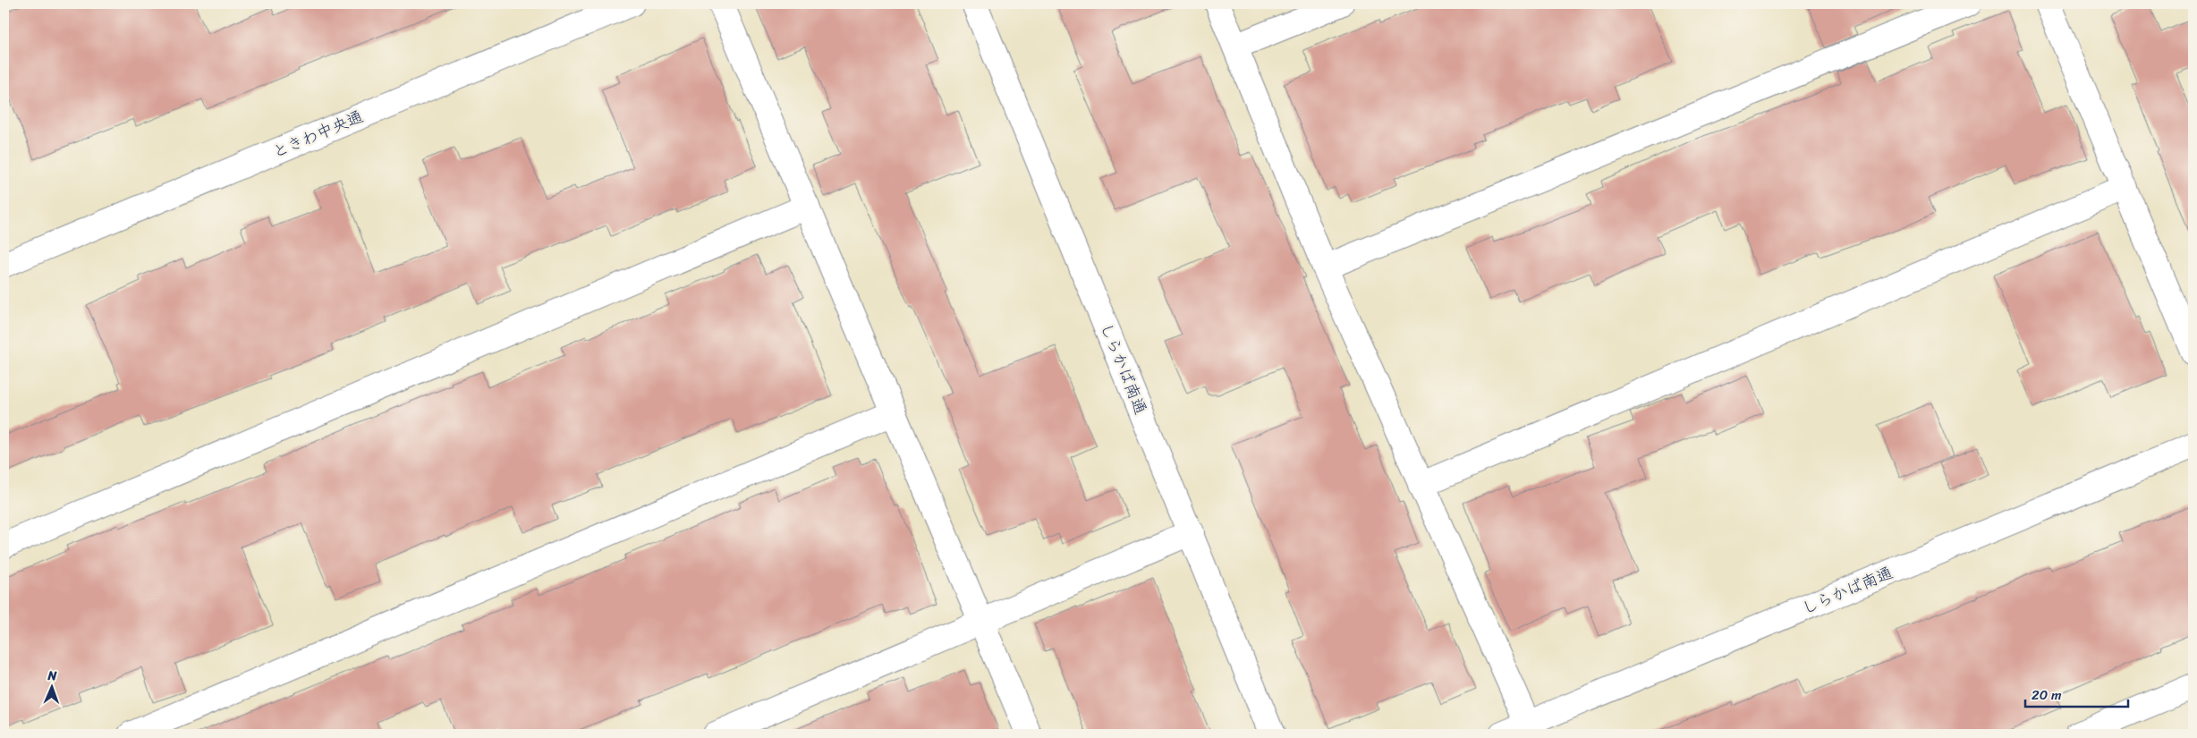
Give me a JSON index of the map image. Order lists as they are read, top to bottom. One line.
{"streets":{"street":["ときわ中央通","しらかば南通"]},"scale_bar":"20 m","north":"top"}
